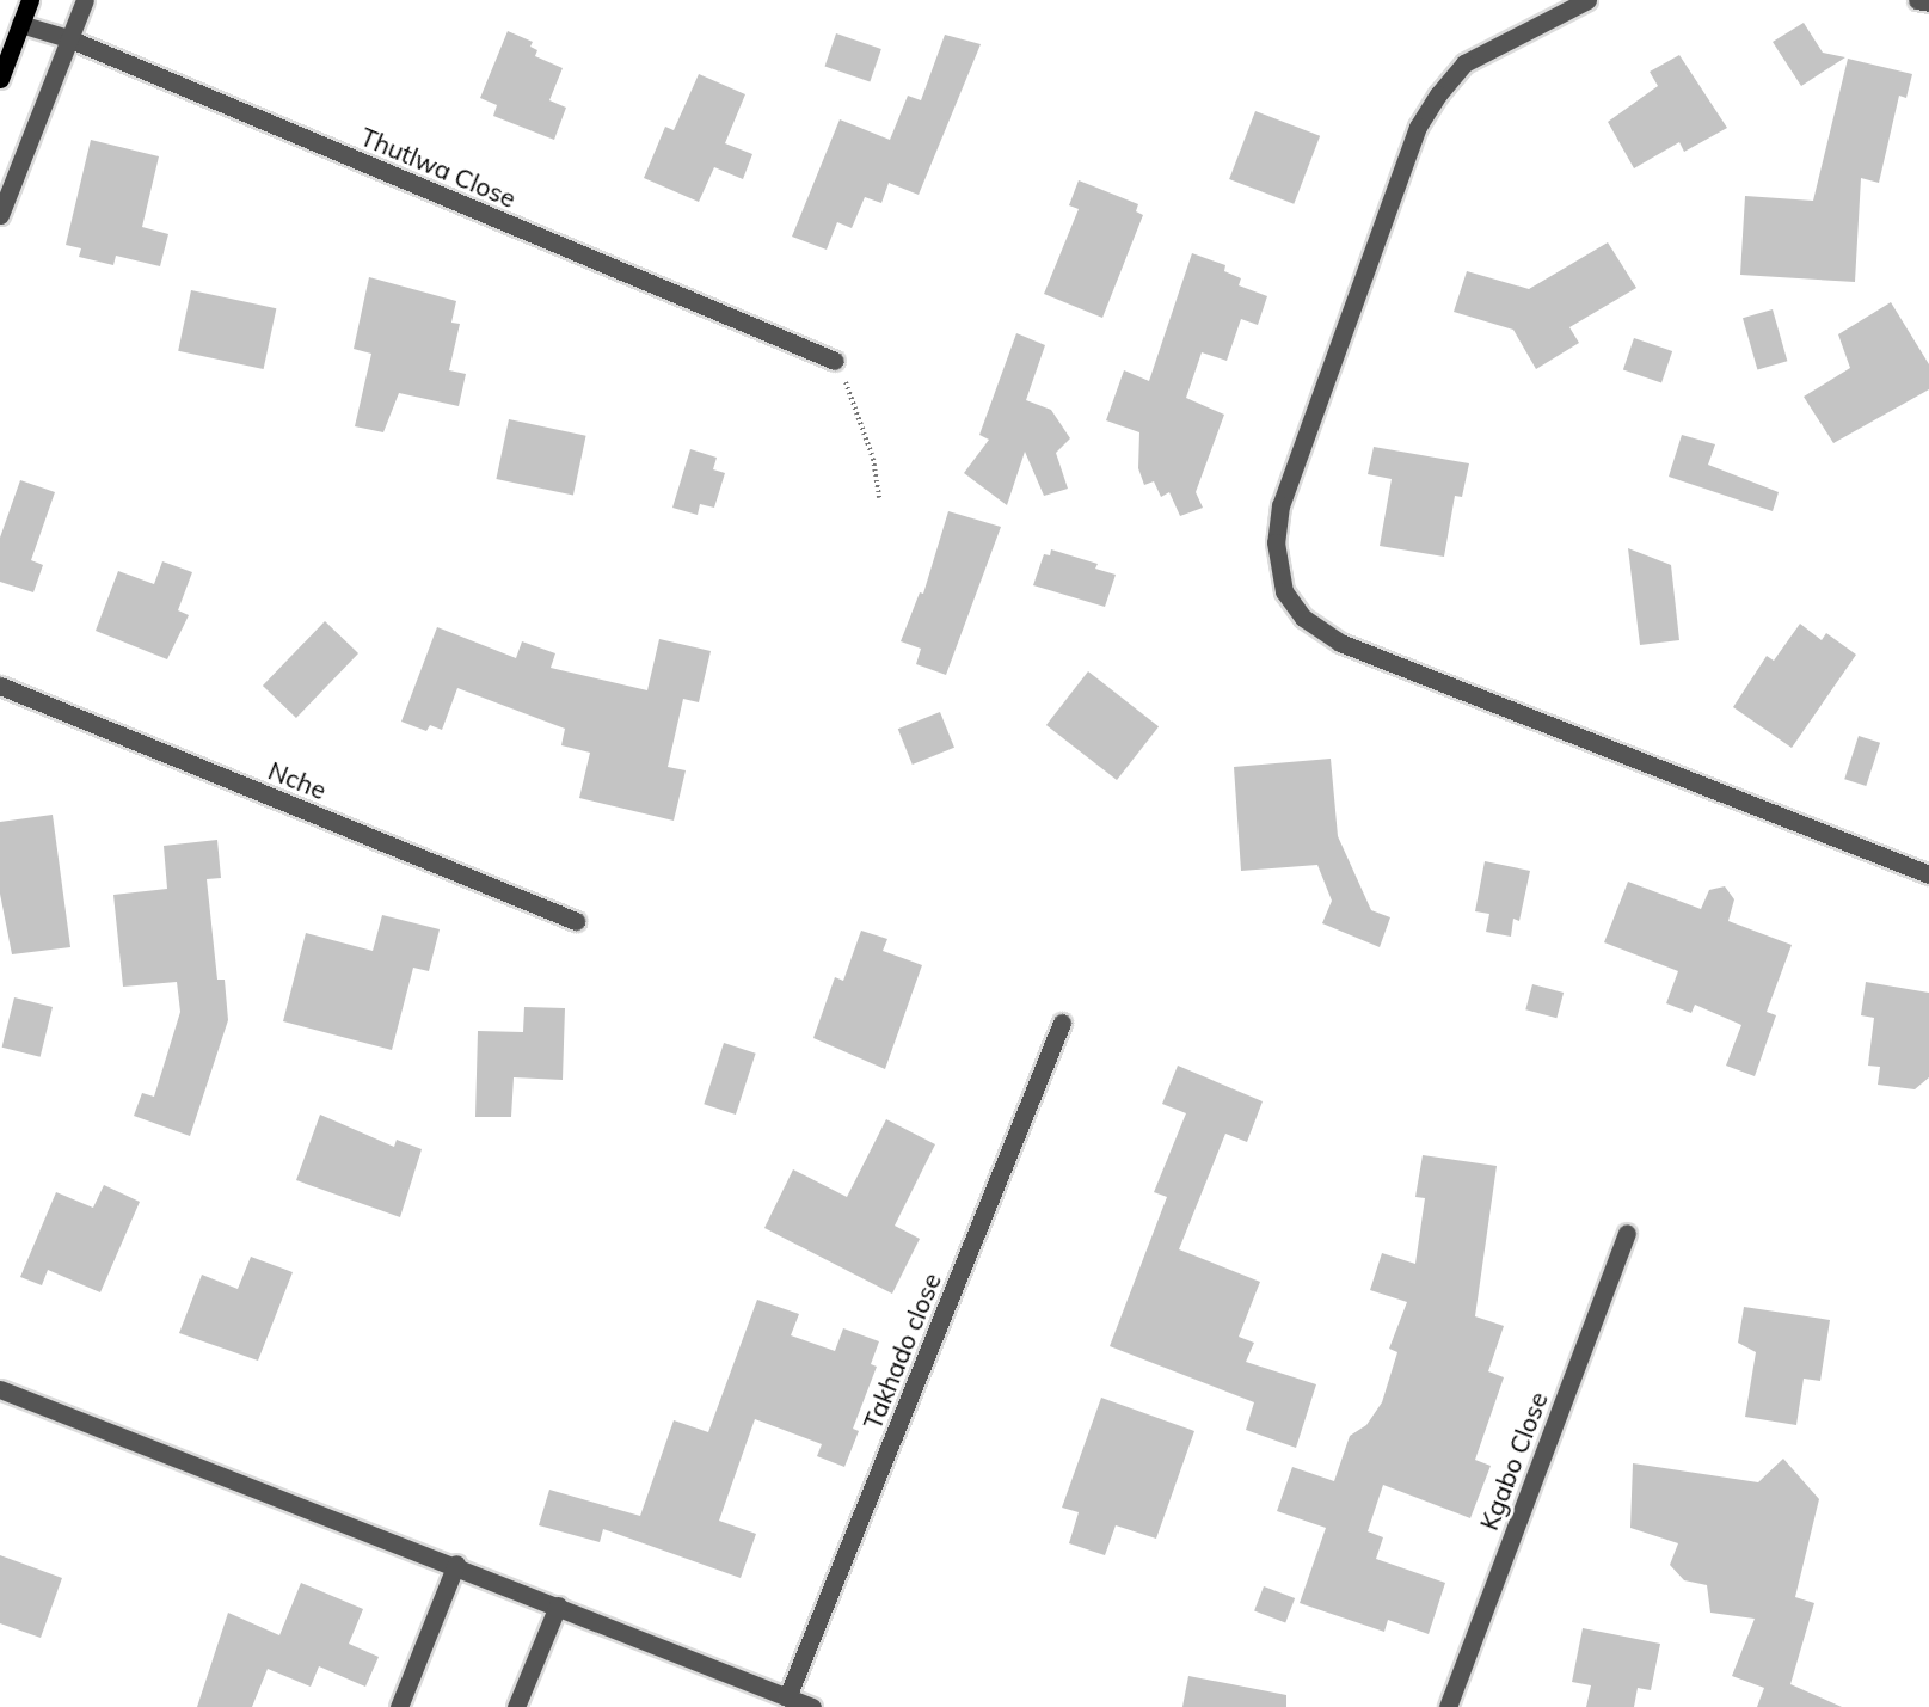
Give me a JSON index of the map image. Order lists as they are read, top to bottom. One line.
{"streets":{"street":["Thutlwa Close","Nche","Takhado close","Kgabo Close"]}}
